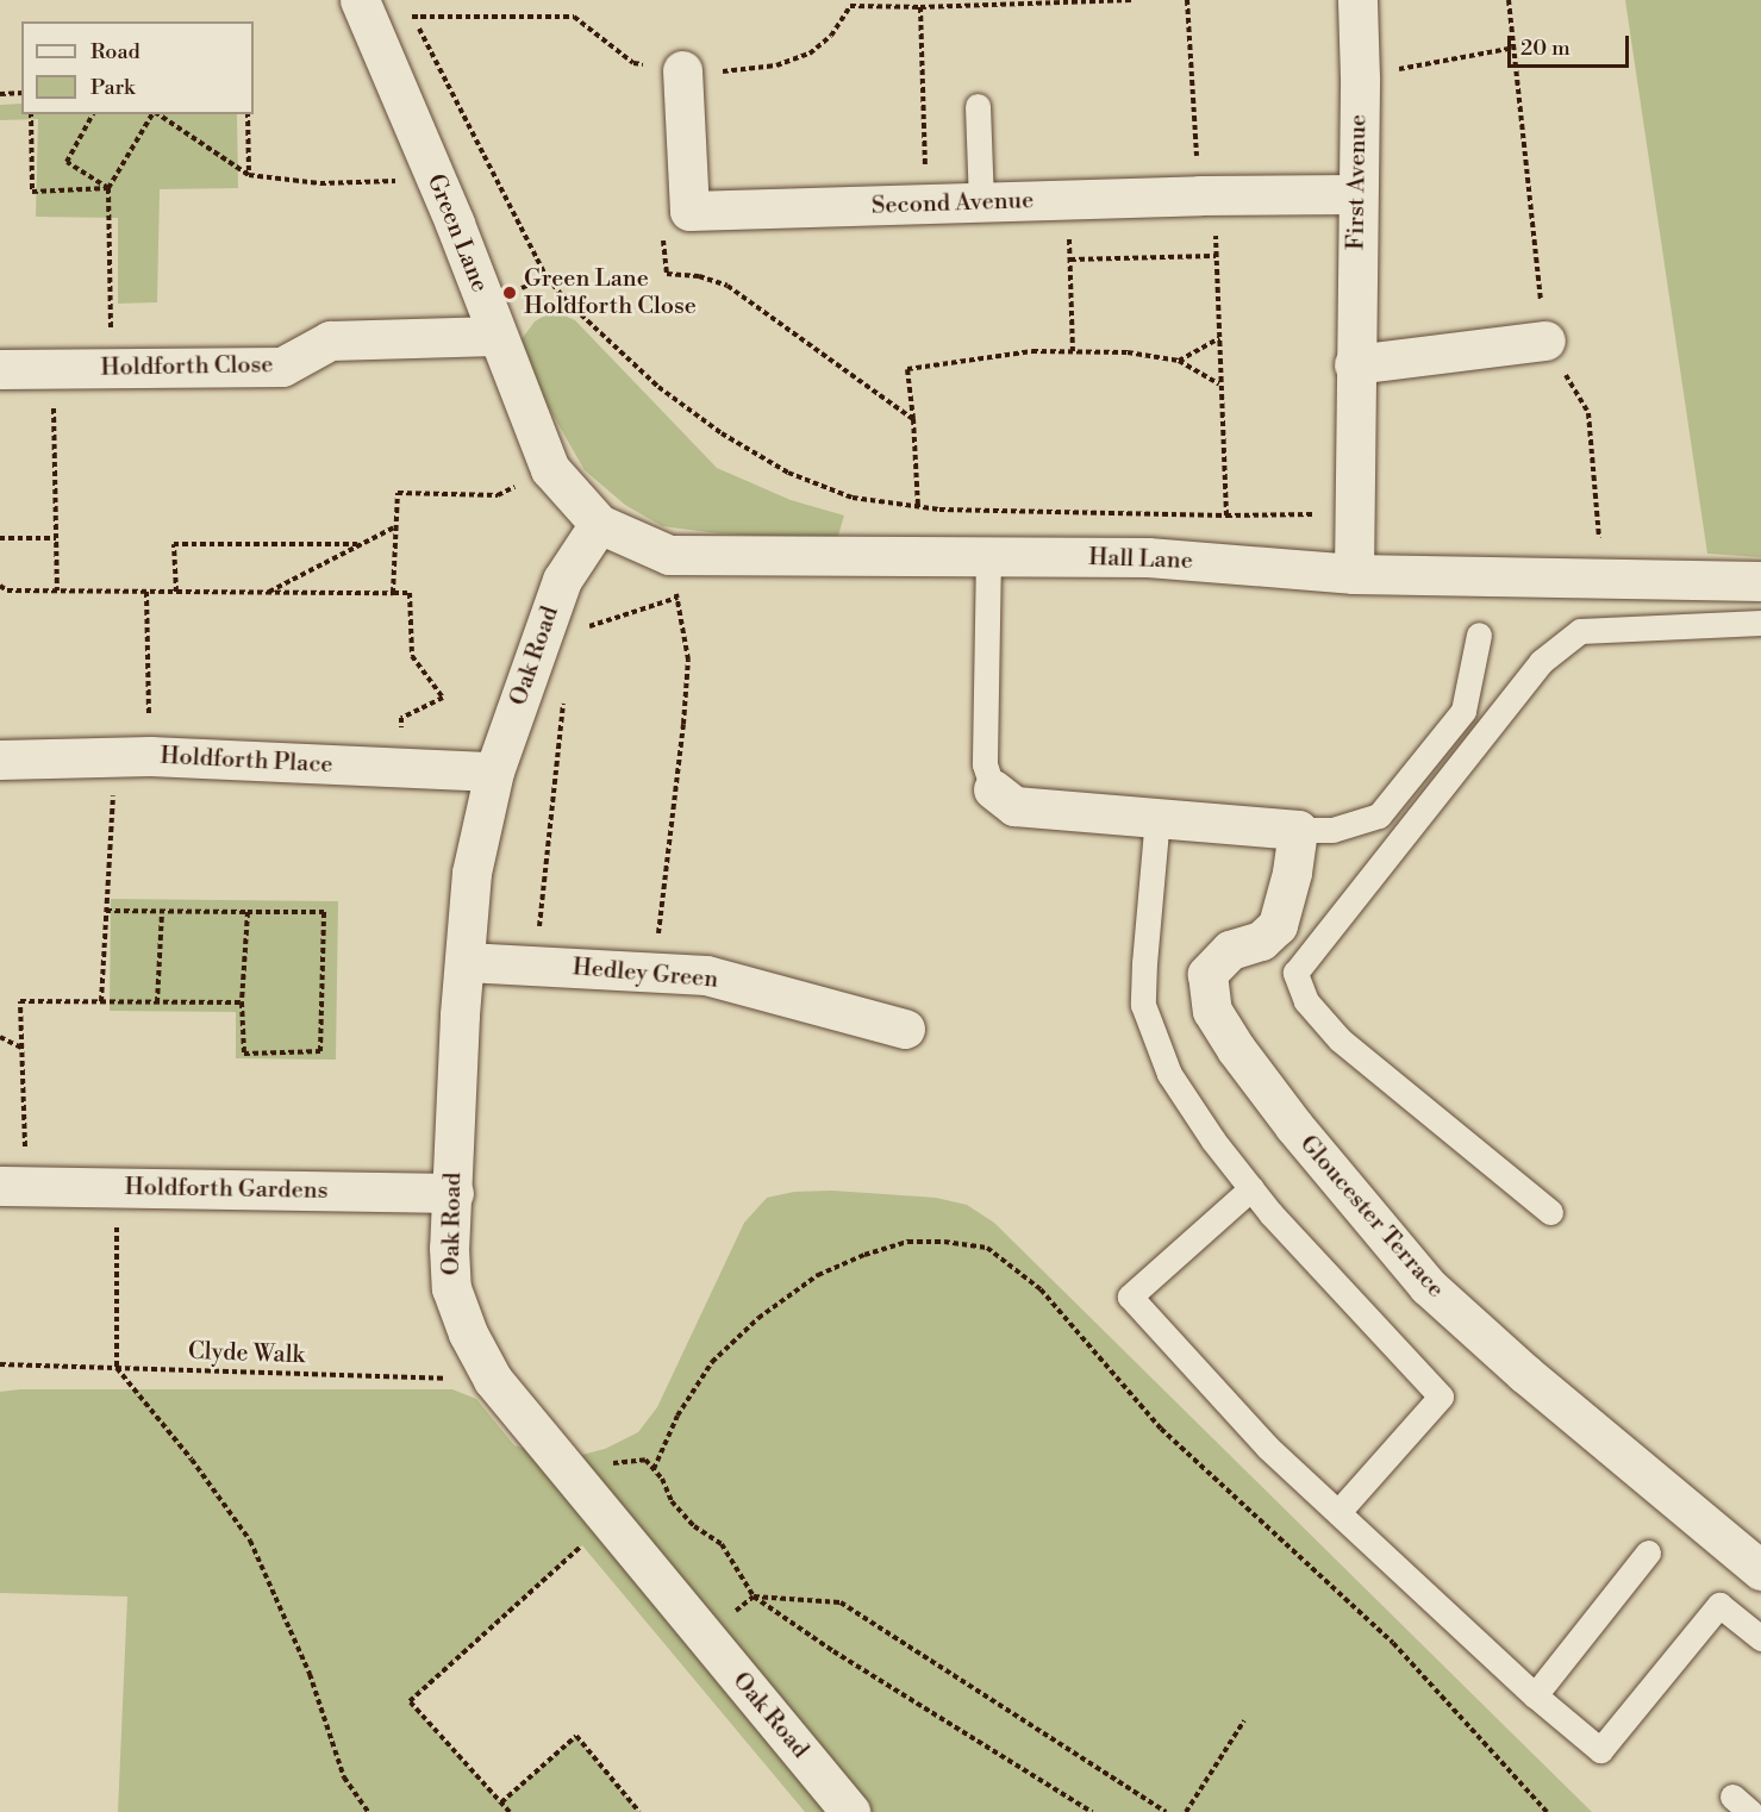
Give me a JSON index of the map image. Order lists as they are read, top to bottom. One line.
{"streets":{"street":["First Avenue","Second Avenue","Green Lane","Holdforth Close","Hall Lane","Oak Road","Holdforth Place","Hedley Green","Holdforth Gardens","Gloucester Terrace"],"path":["Clyde Walk"]},"crossings":[["First Avenue","Second Avenue"],["First Avenue","Hall Lane"],["Green Lane","Holdforth Close"],["Green Lane","Hall Lane"],["Hall Lane","Oak Road"],["Oak Road","Holdforth Place"],["Oak Road","Hedley Green"],["Oak Road","Holdforth Gardens"],["Oak Road","Clyde Walk"]],"places":["Green Lane Holdforth Close"],"legend":["Road","Park"],"scale_bar":"20 m"}
